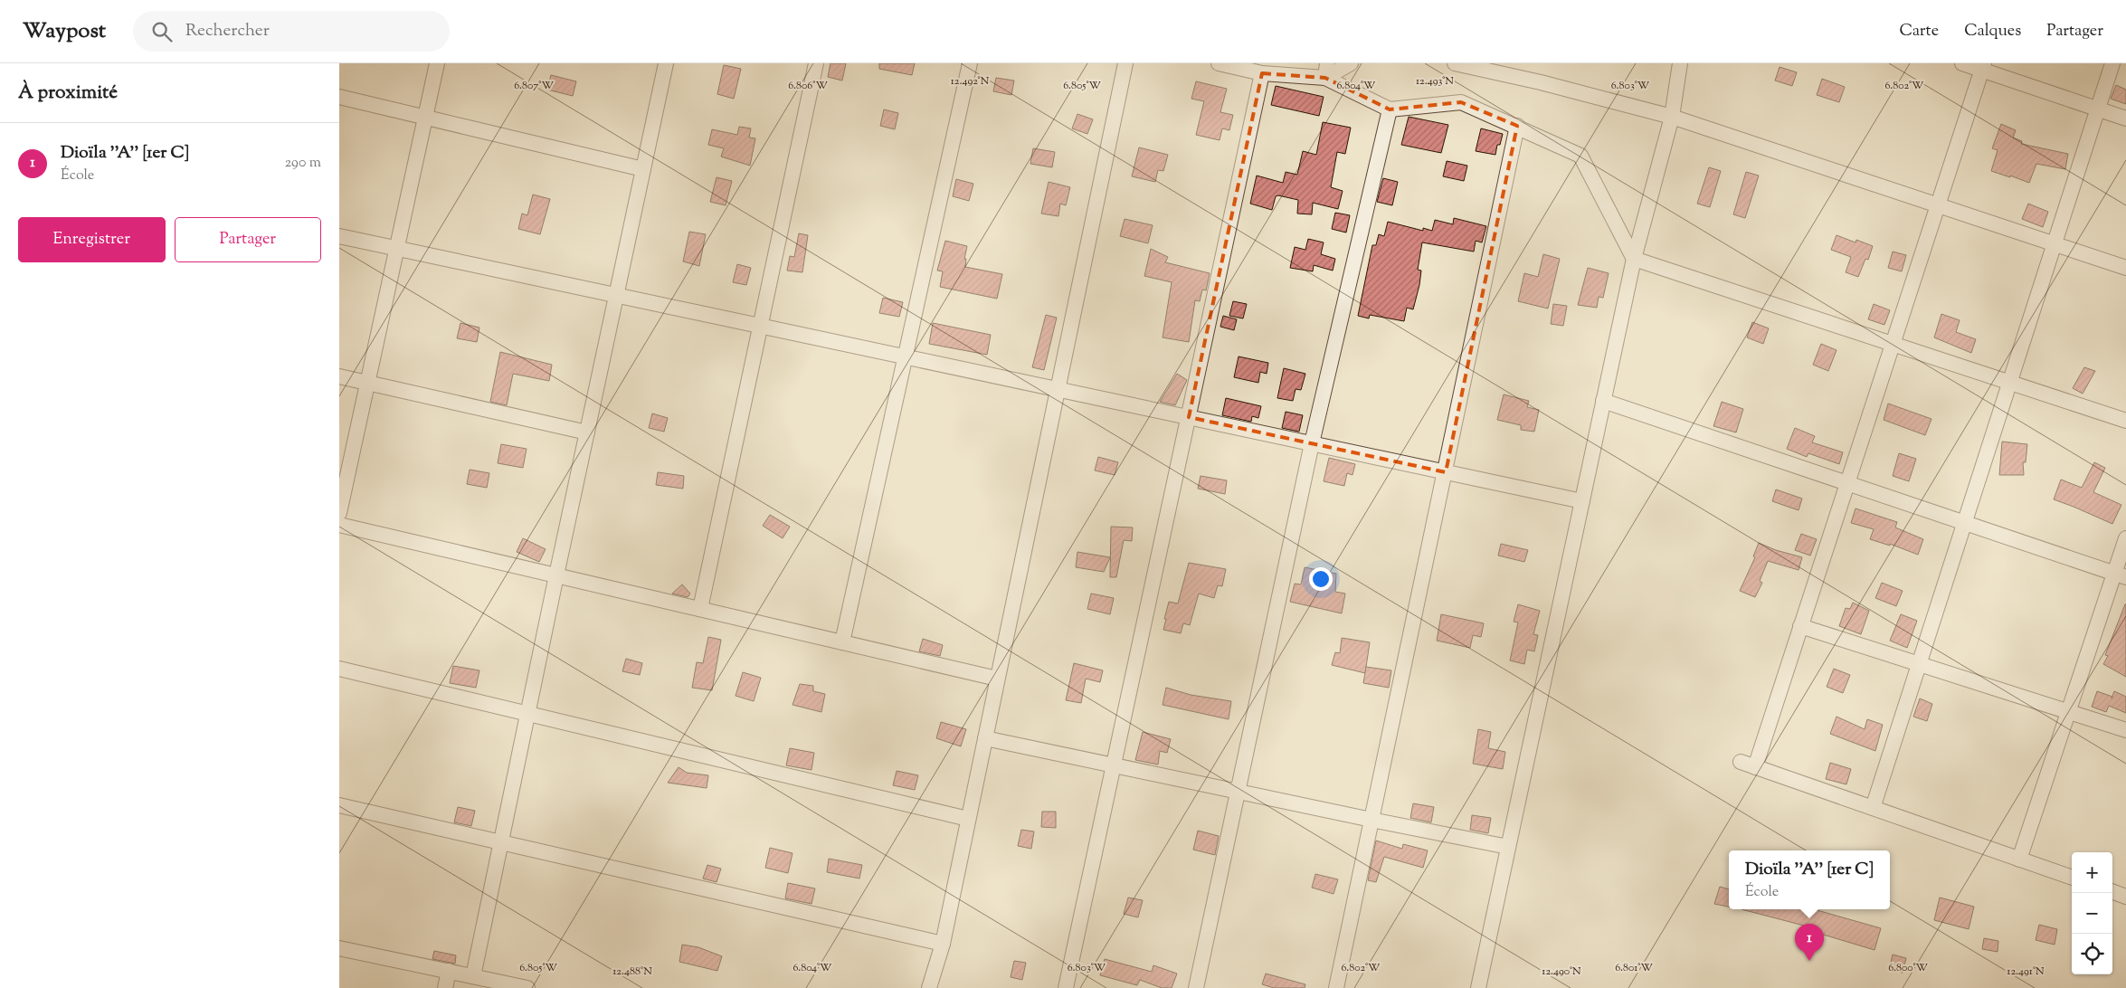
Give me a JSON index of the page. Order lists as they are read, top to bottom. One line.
{"page":{"header":"Waypost","search":"Rechercher","nav":["Carte","Calques","Partager"],"heading":"À proximité","list":[{"mark":"1","name":"Dioïla ''A'' [1er C]","note":"École","value":"290 m"}],"buttons":["Enregistrer","Partager"],"popup":["Dioïla ''A'' [1er C]","École"],"map_buttons":["+","−"],"pins":"1"},"coordinates":["12.492°N","12.493°N","6.804°W","6.802°W","6.807°W","6.806°W","6.805°W","6.803°W","6.801°W","6.800°W","12.488°N","12.490°N","12.491°N"]}
